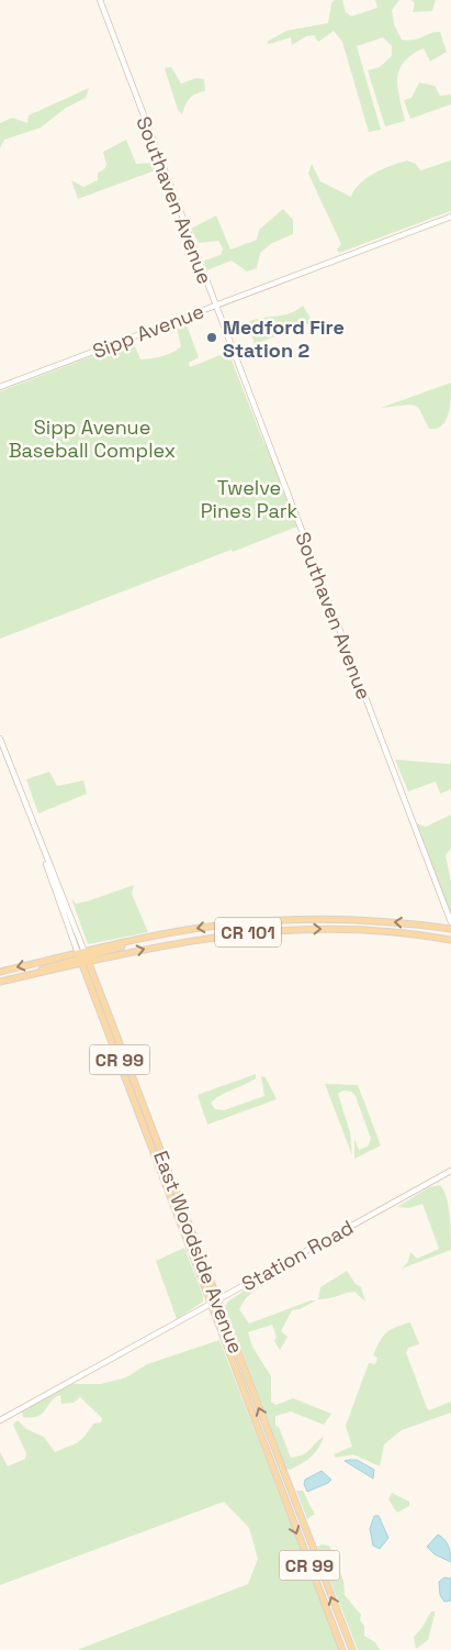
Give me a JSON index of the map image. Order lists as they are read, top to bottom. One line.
{"streets":{"main road":["CR 101","CR 99","East Woodside Avenue"],"street":["Southaven Avenue","Sipp Avenue","Station Road"]},"crossings":[["Southaven Avenue","Sipp Avenue"],["CR 101","East Woodside Avenue"],["East Woodside Avenue","Station Road"]],"parks":["Sipp Avenue Baseball Complex","Twelve Pines Park"],"places":["Medford Fire Station 2"]}
